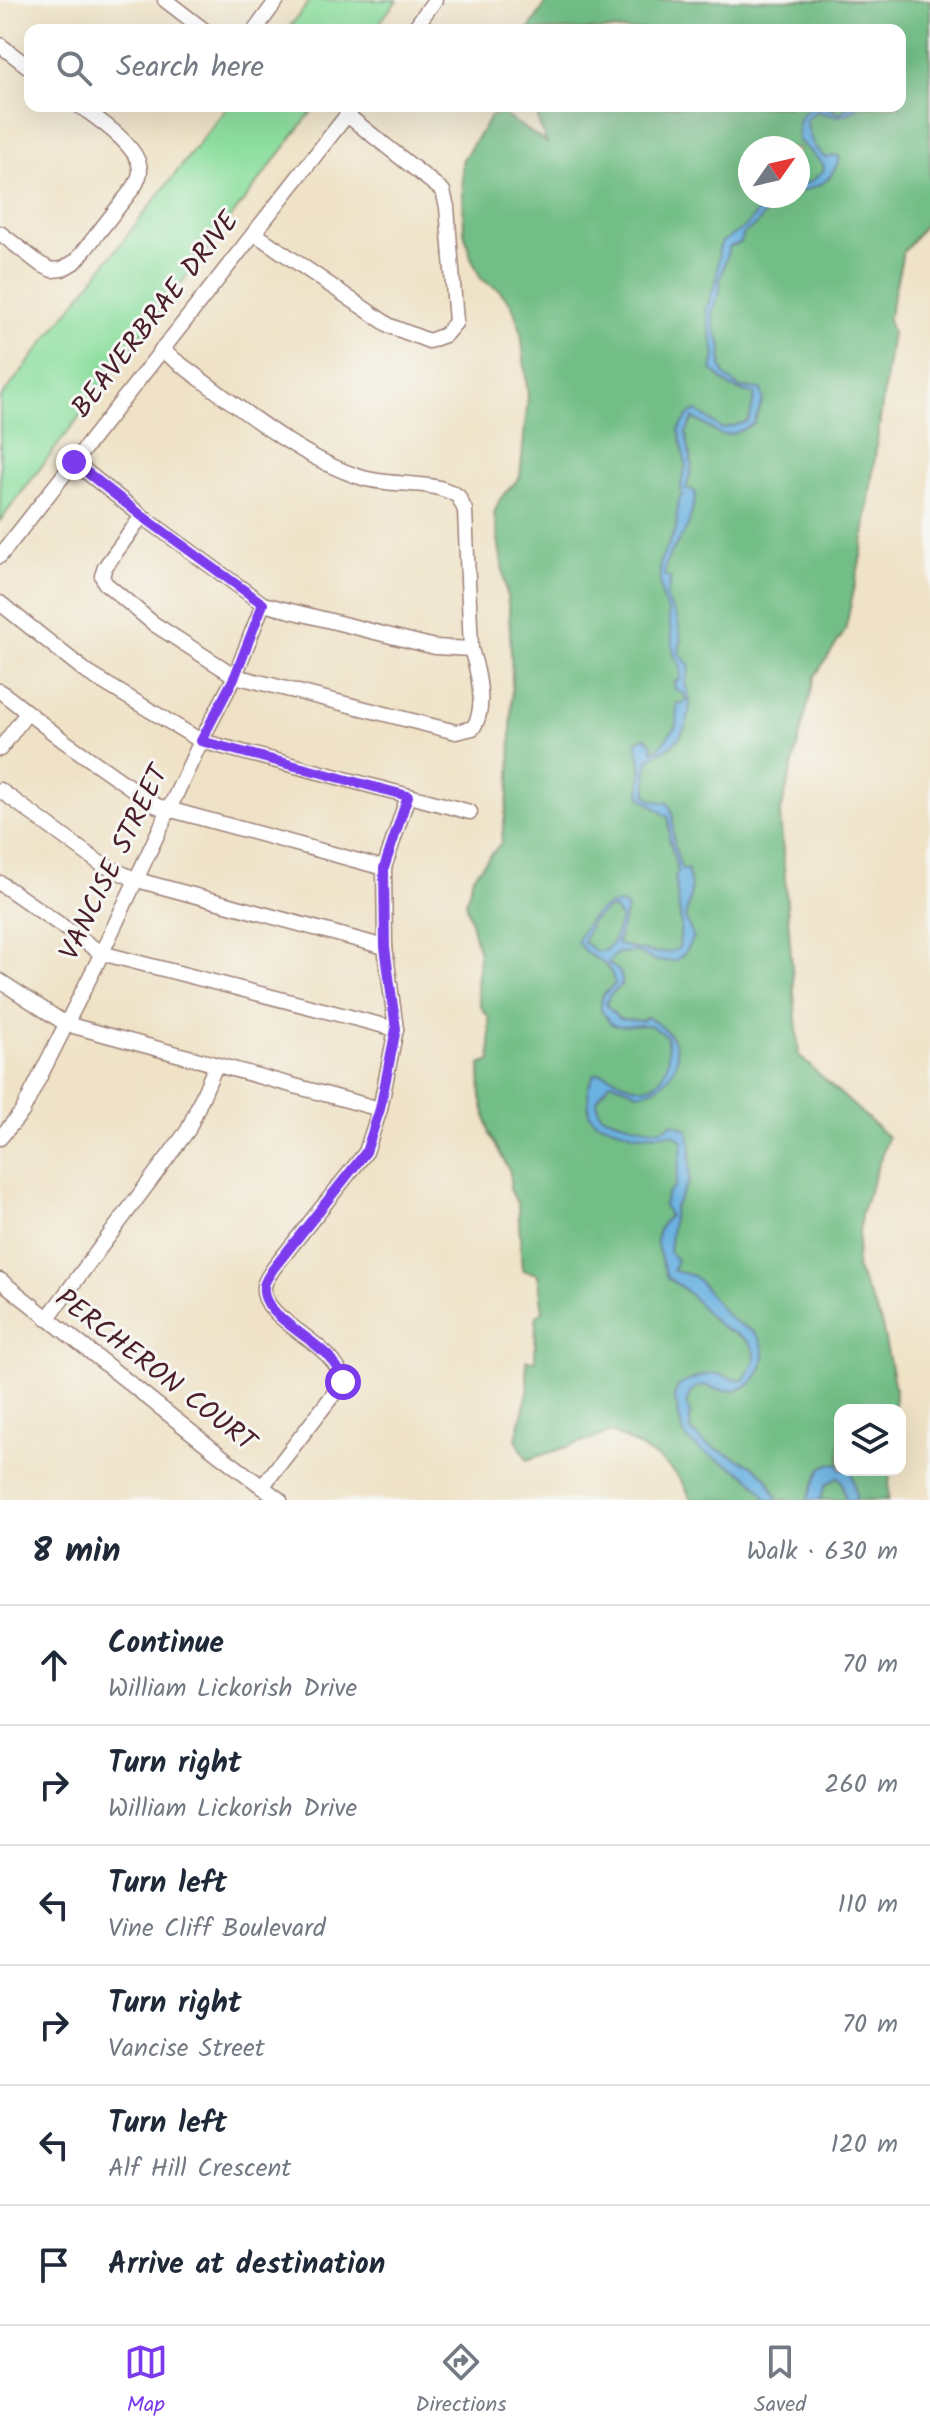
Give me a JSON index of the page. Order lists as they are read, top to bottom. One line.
{"streets":{"street":["BEAVERBRAE DRIVE","VANCISE STREET","PERCHERON COURT"]},"north":"top right","page":{"search":"Search here","heading":["8 min","Walk · 630 m"],"list":[["Continue","William Lickorish Drive","70 m"],["Turn right","William Lickorish Drive","260 m"],["Turn left","Vine Cliff Boulevard","110 m"],["Turn right","Vancise Street","70 m"],["Turn left","Alf Hill Crescent","120 m"],"Arrive at destination"],"nav":["Map","Directions","Saved"]}}
